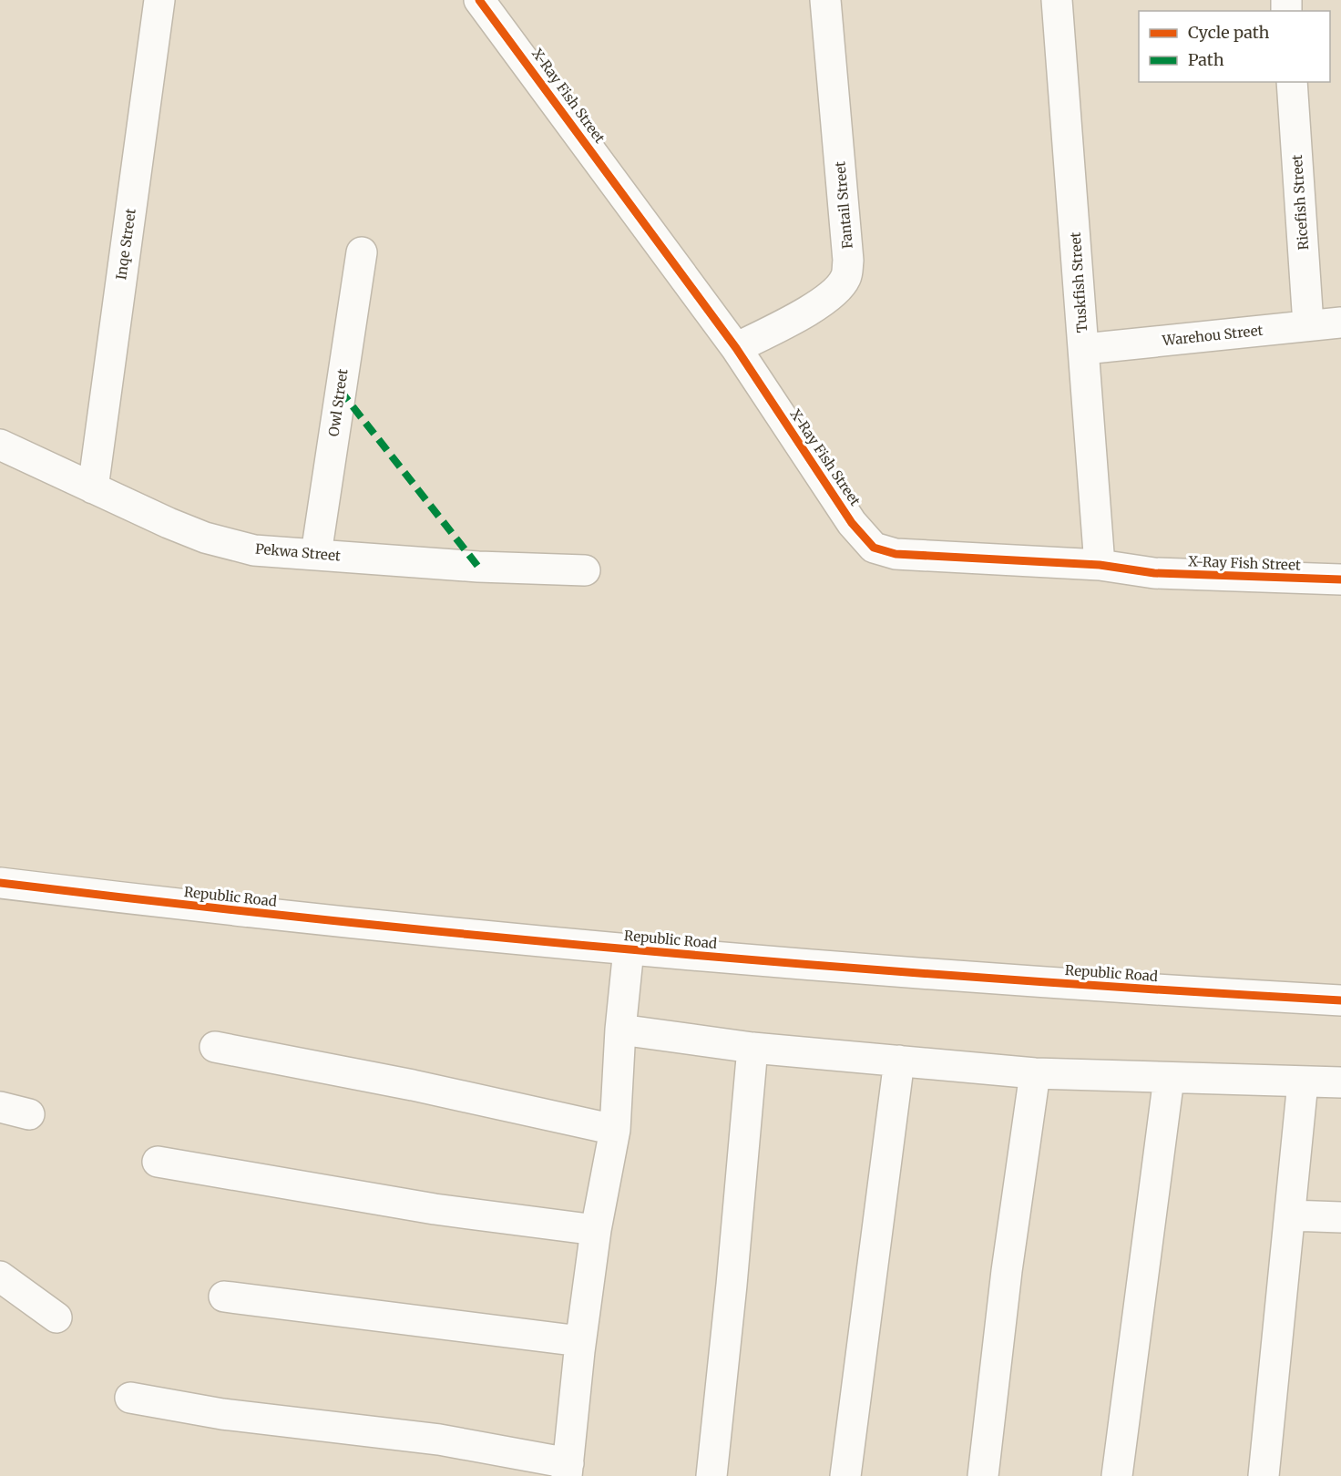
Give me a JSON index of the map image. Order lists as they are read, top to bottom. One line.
{"streets":{"street":["X-Ray Fish Street","Ricefish Street","Fantail Street","Inqe Street","Tuskfish Street","Warehou Street","Owl Street","Pekwa Street","Republic Road"]},"crossings":[["X-Ray Fish Street","Fantail Street"],["X-Ray Fish Street","Tuskfish Street"],["Ricefish Street","Warehou Street"],["Inqe Street","Pekwa Street"],["Tuskfish Street","Warehou Street"],["Owl Street","Pekwa Street"]],"legend":["Cycle path","Path"]}
